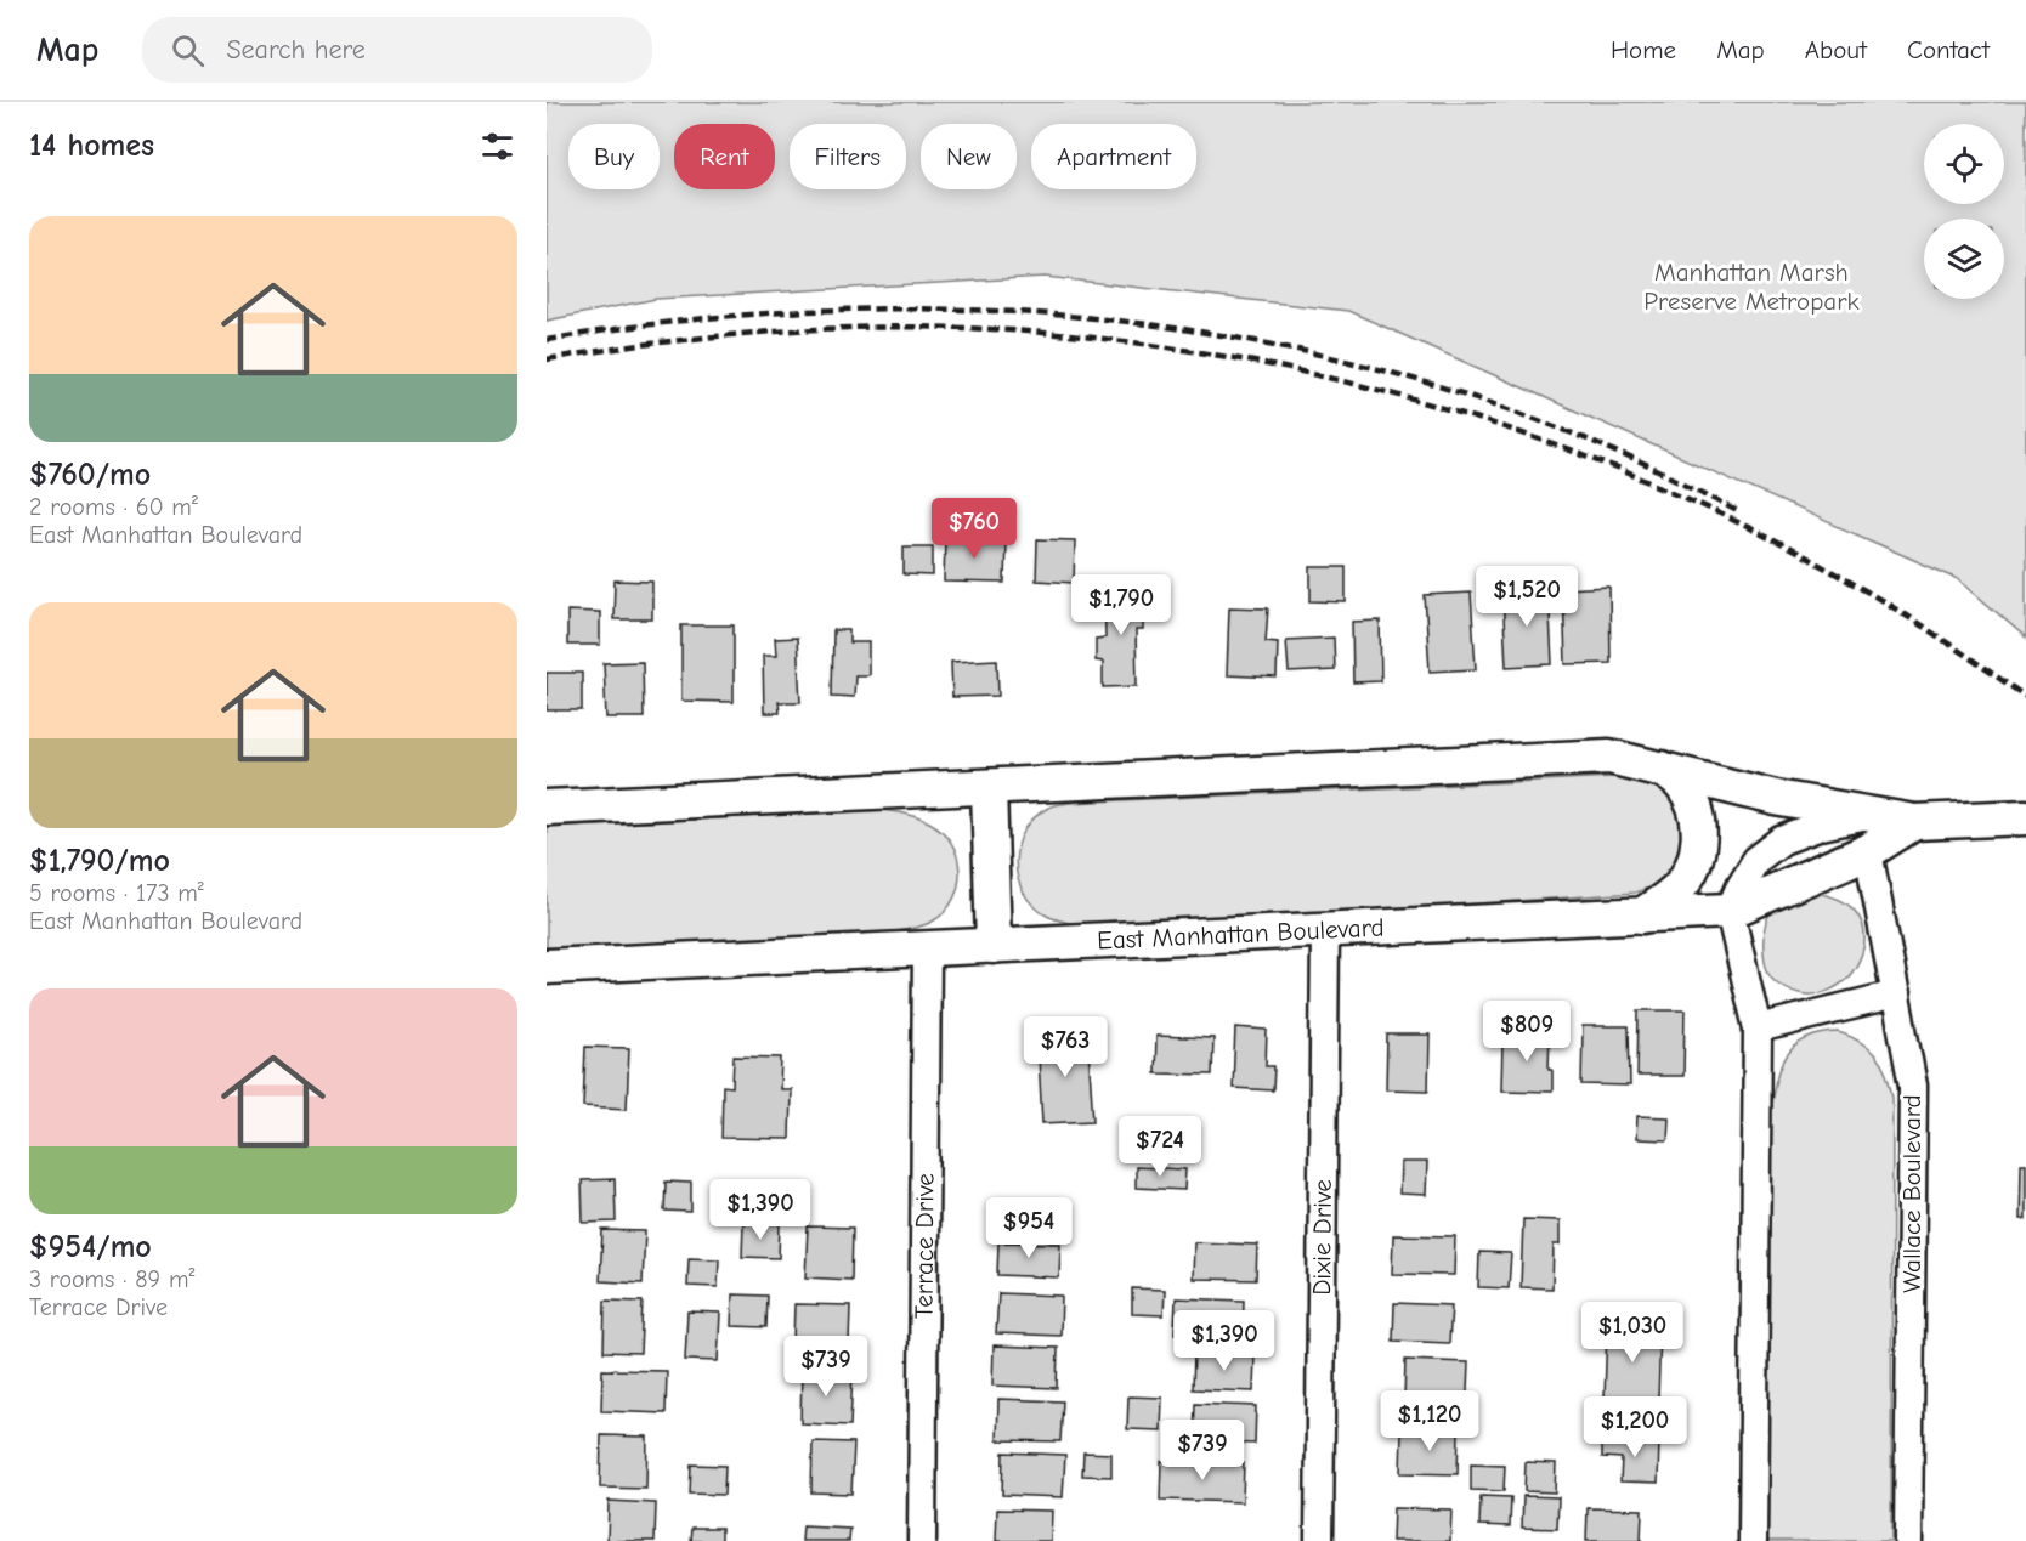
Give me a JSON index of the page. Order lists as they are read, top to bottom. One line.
{"streets":{"street":["East Manhattan Boulevard","Wallace Boulevard","Dixie Drive","Terrace Drive"]},"crossings":[["East Manhattan Boulevard","Wallace Boulevard"],["East Manhattan Boulevard","Dixie Drive"],["East Manhattan Boulevard","Terrace Drive"]],"parks":["Manhattan Marsh Preserve Metropark"],"page":{"header":"Map","search":"Search here","nav":["Home","Map","About","Contact"],"heading":"14 homes","chip":["Buy","Rent","Filters","New","Apartment"],"list":[{"name":"$760/mo","note":"2 rooms · 60 m² · East Manhattan Boulevard"},{"name":"$1,790/mo","note":"5 rooms · 173 m² · East Manhattan Boulevard"},{"name":"$954/mo","note":"3 rooms · 89 m² · Terrace Drive"}],"price":["$760","$1,520","$1,790","$809","$763","$724","$1,390","$954","$1,030","$1,390","$739","$1,120","$1,200","$739"]}}
